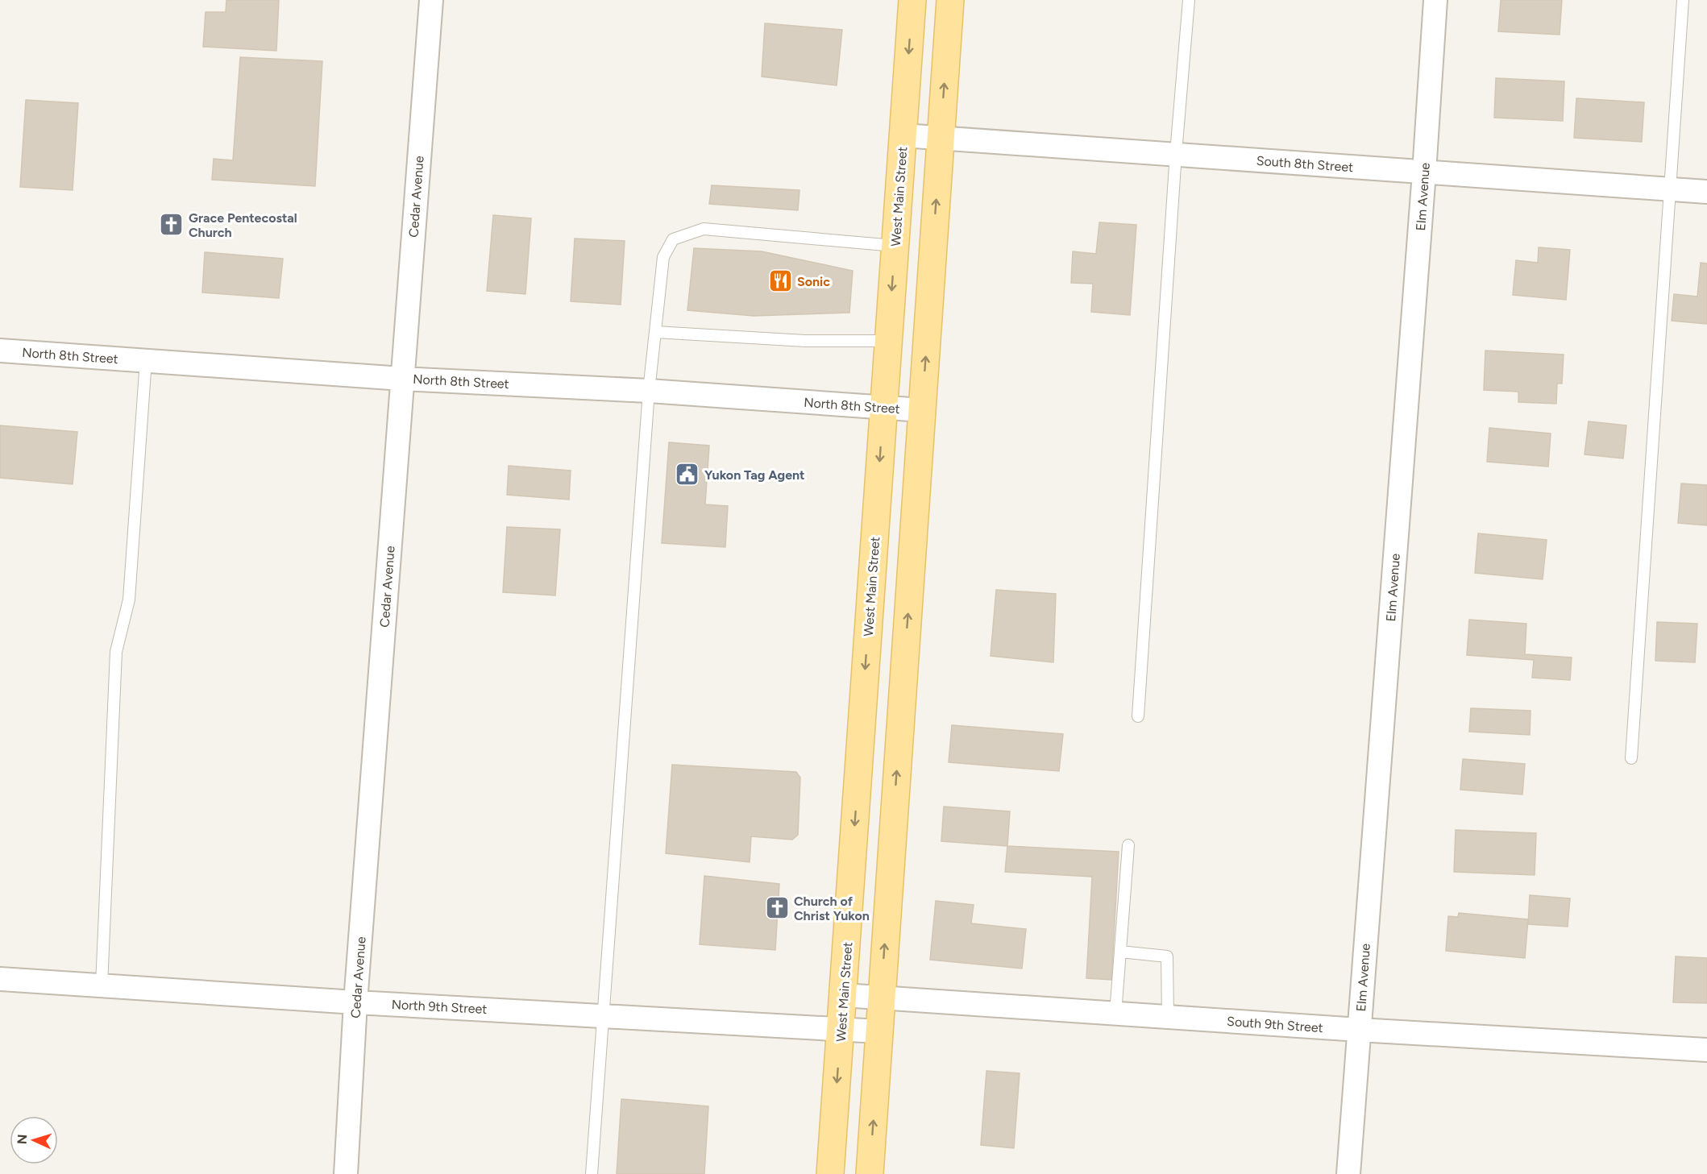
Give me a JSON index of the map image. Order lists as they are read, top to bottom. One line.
{"streets":{"main road":["West Main Street"],"street":["South 8th Street","Cedar Avenue","Elm Avenue","North 8th Street","North 9th Street","South 9th Street"]},"crossings":[["South 8th Street","West Main Street"],["South 8th Street","Elm Avenue"],["Cedar Avenue","North 8th Street"],["Cedar Avenue","North 9th Street"],["West Main Street","North 8th Street"],["West Main Street","North 9th Street"],["West Main Street","South 9th Street"],["Elm Avenue","South 9th Street"]],"places":{"church":["Grace Pentecostal Church","Church of Christ Yukon"],"restaurant":["Sonic"],"public building":["Yukon Tag Agent"]},"north":"left"}
